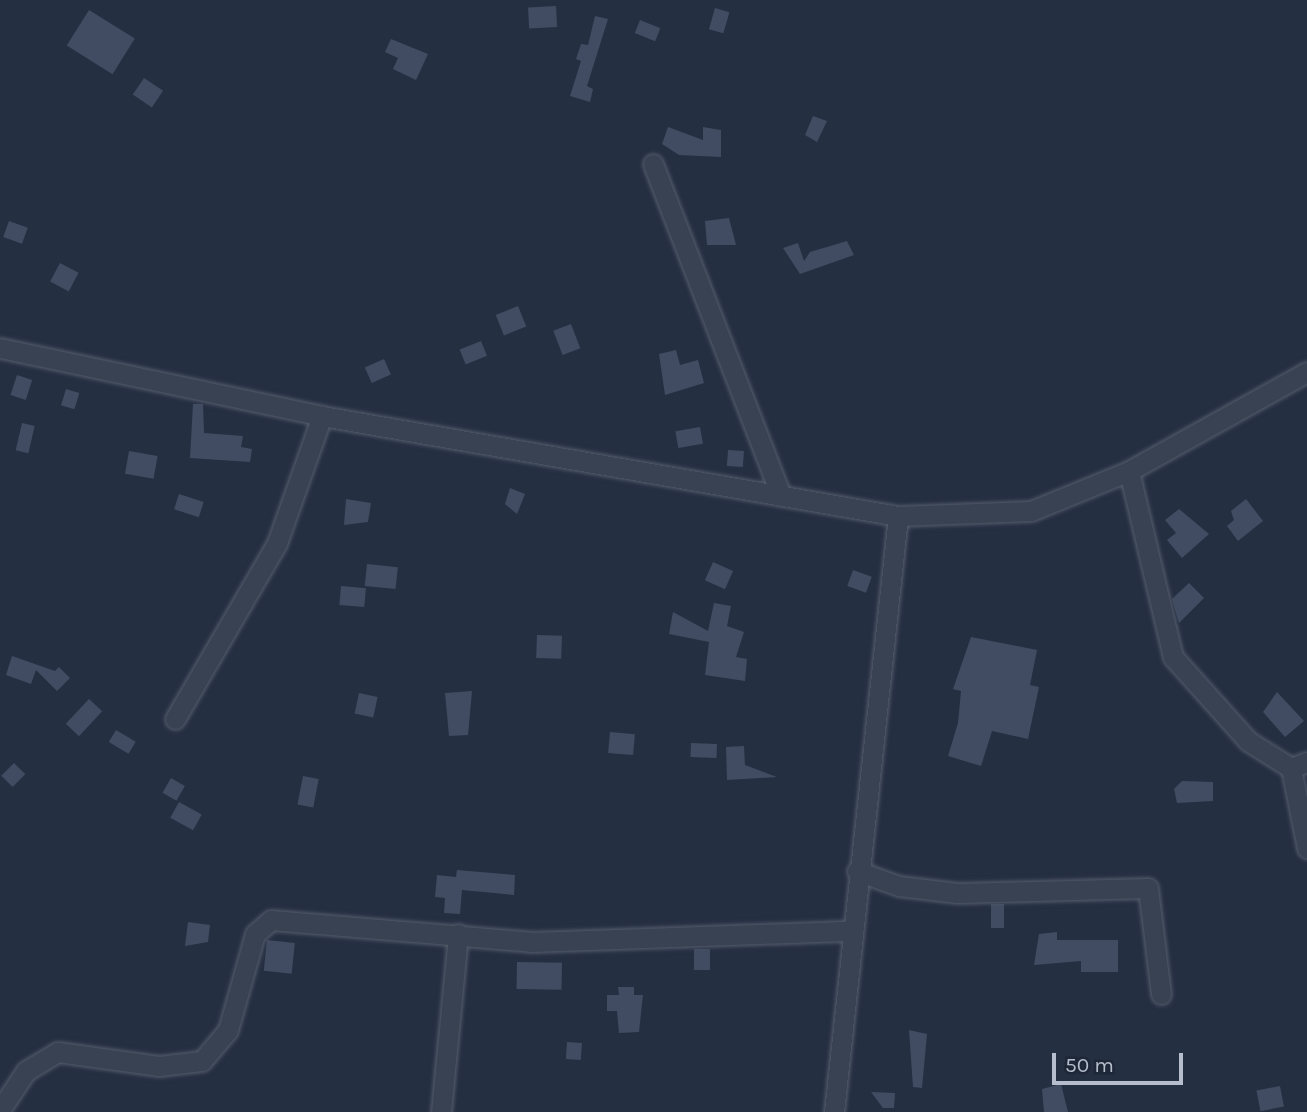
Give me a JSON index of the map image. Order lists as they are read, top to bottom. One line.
{"scale_bar":"50 m"}
